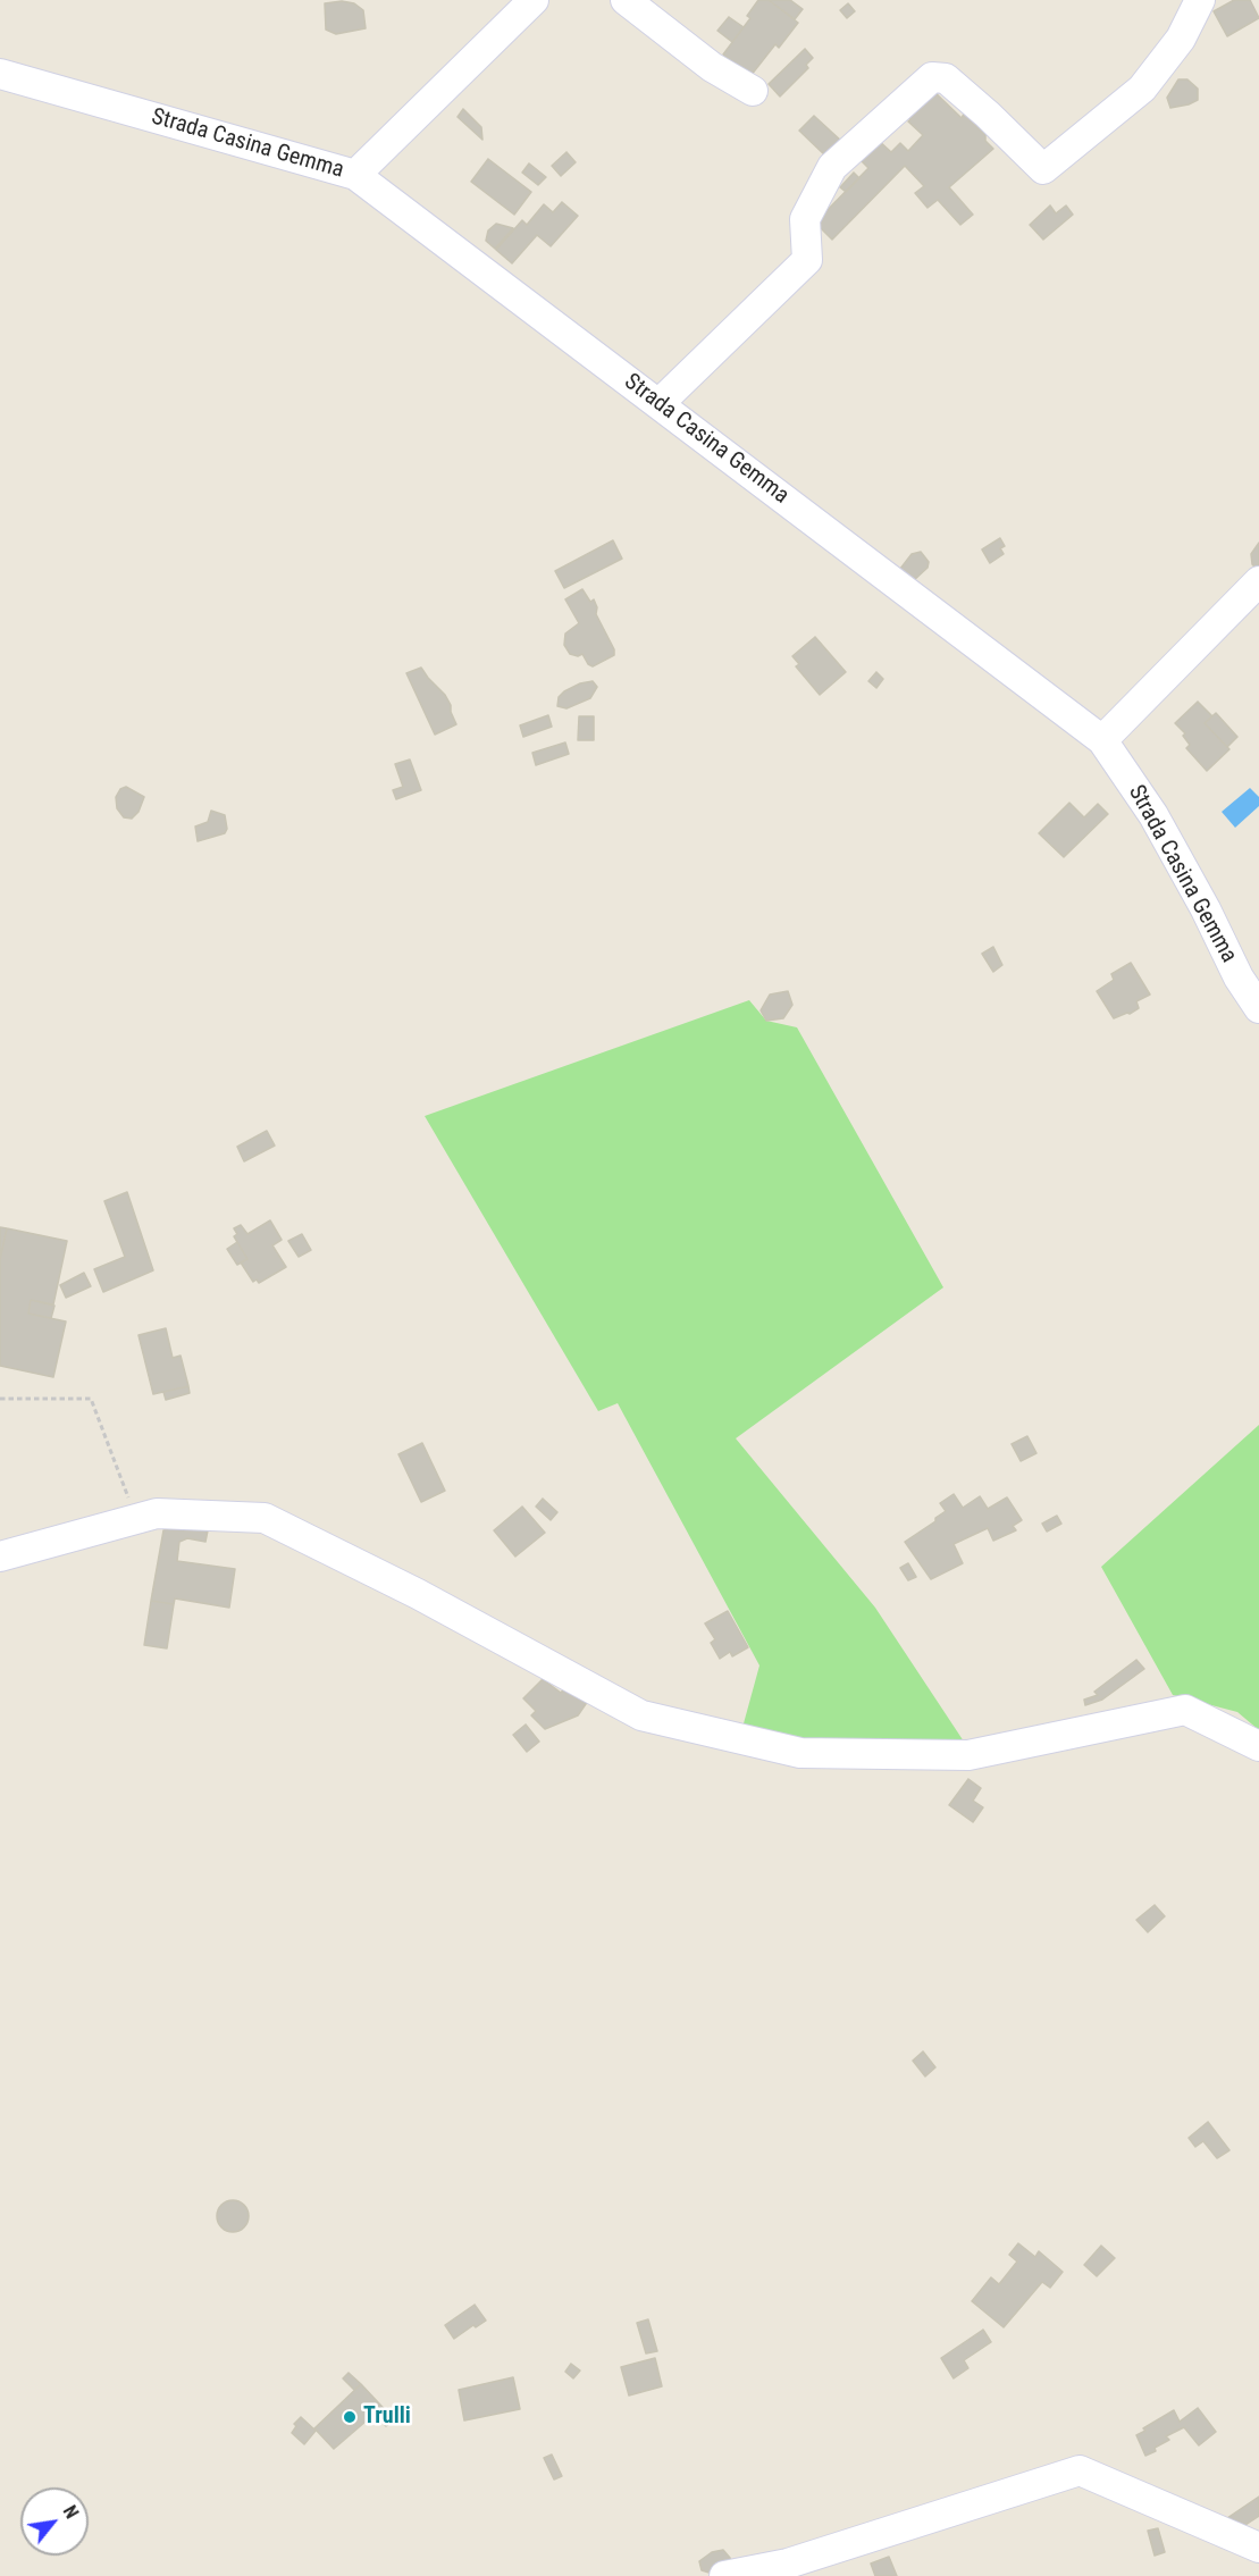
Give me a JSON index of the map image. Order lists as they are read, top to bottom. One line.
{"streets":{"street":["Strada Casina Gemma"]},"places":["Trulli"],"north":"top right"}
